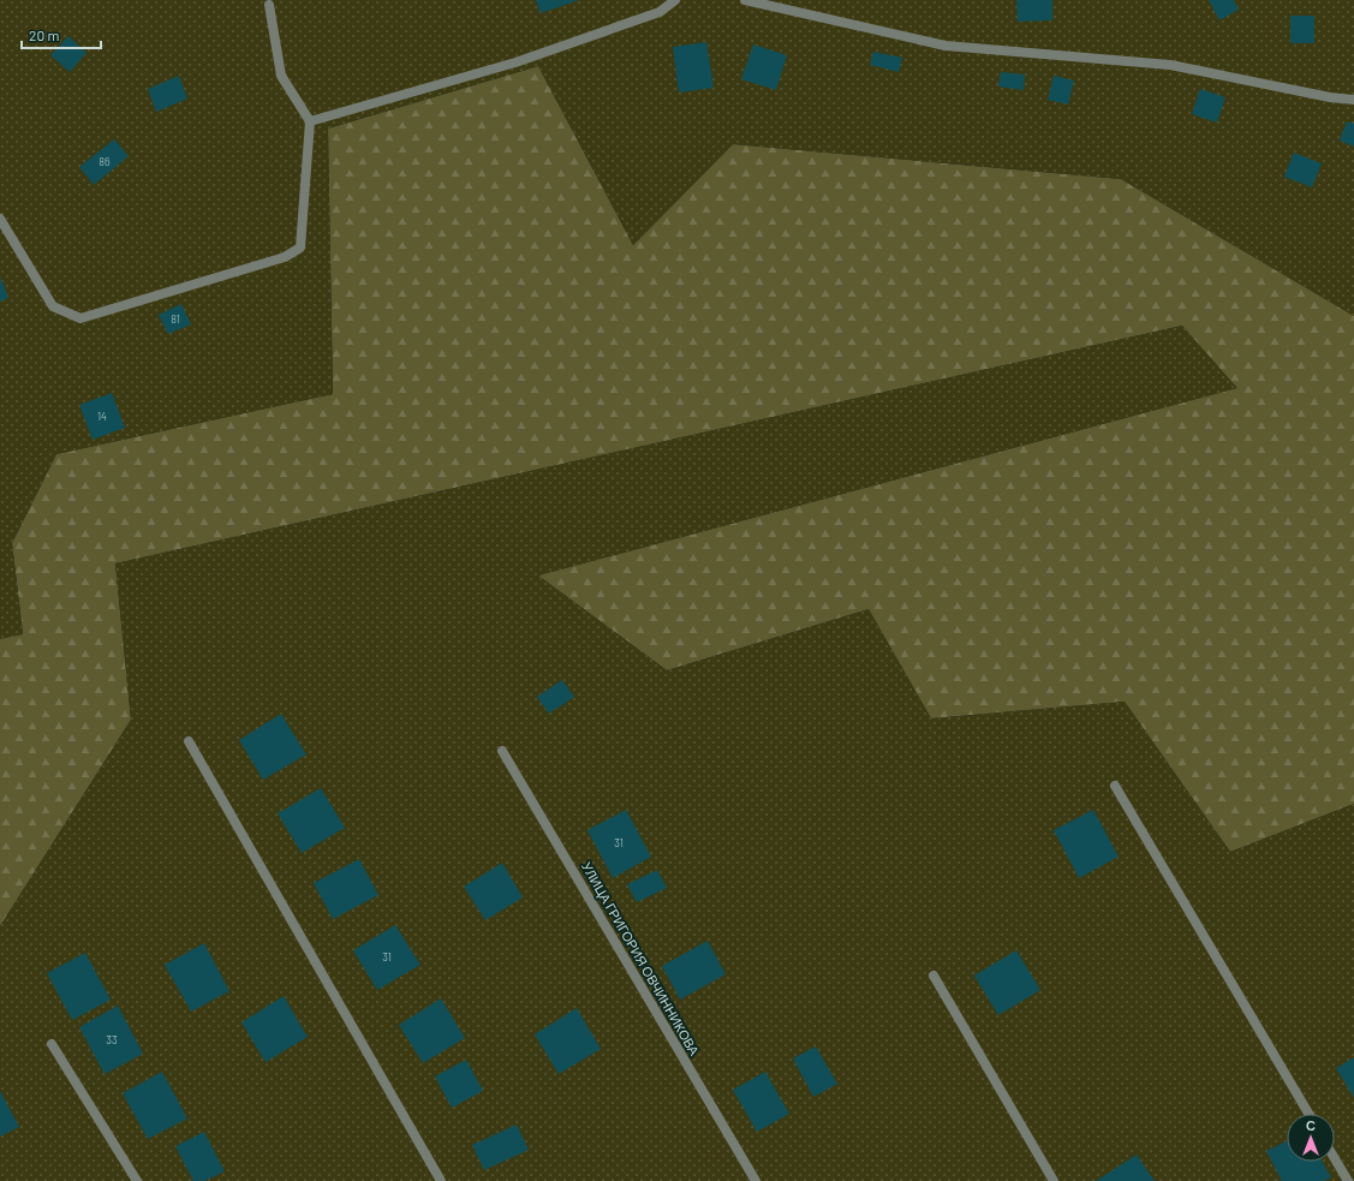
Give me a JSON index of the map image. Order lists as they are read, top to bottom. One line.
{"streets":{"street":["УЛИЦА ГРИГОРИЯ ОВЧИННИКОВА"]},"house_numbers":["86","81","14","31","31","33"],"scale_bar":"20 m","north":"top"}
